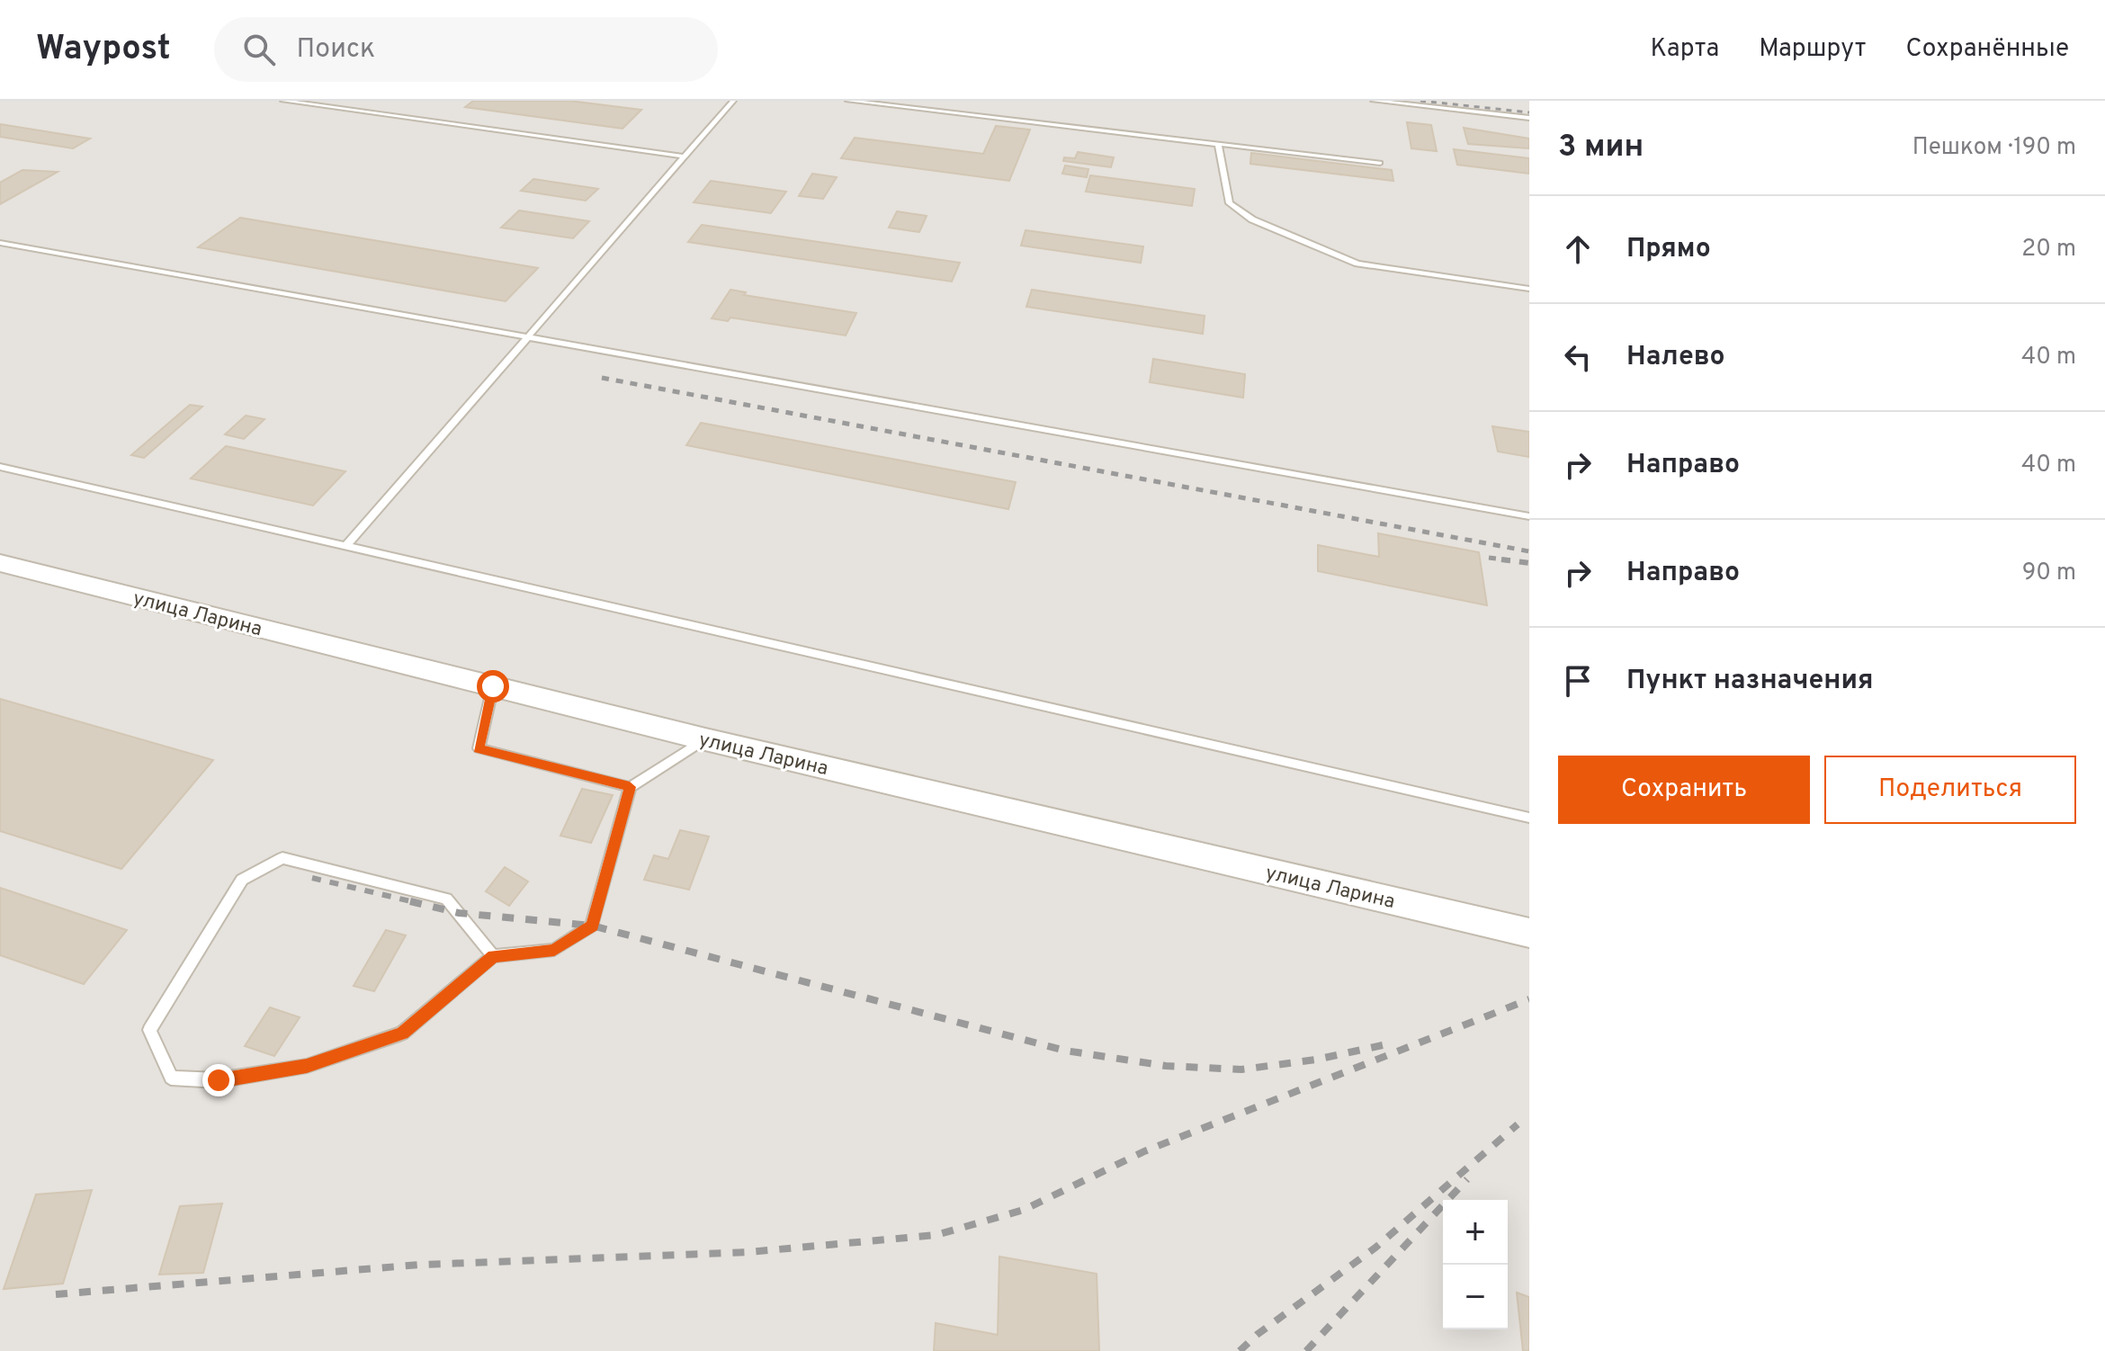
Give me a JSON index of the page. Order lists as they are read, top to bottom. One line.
{"streets":{"street":["улица Ларина"]},"page":{"header":"Waypost","search":"Поиск","nav":["Карта","Маршрут","Сохранённые"],"heading":["3 мин","Пешком · 190 m"],"list":[["Прямо","20 m"],["Налево","40 m"],["Направо","40 m"],["Направо","90 m"],"Пункт назначения"],"buttons":["Сохранить","Поделиться"],"map_buttons":["+","−"]}}
